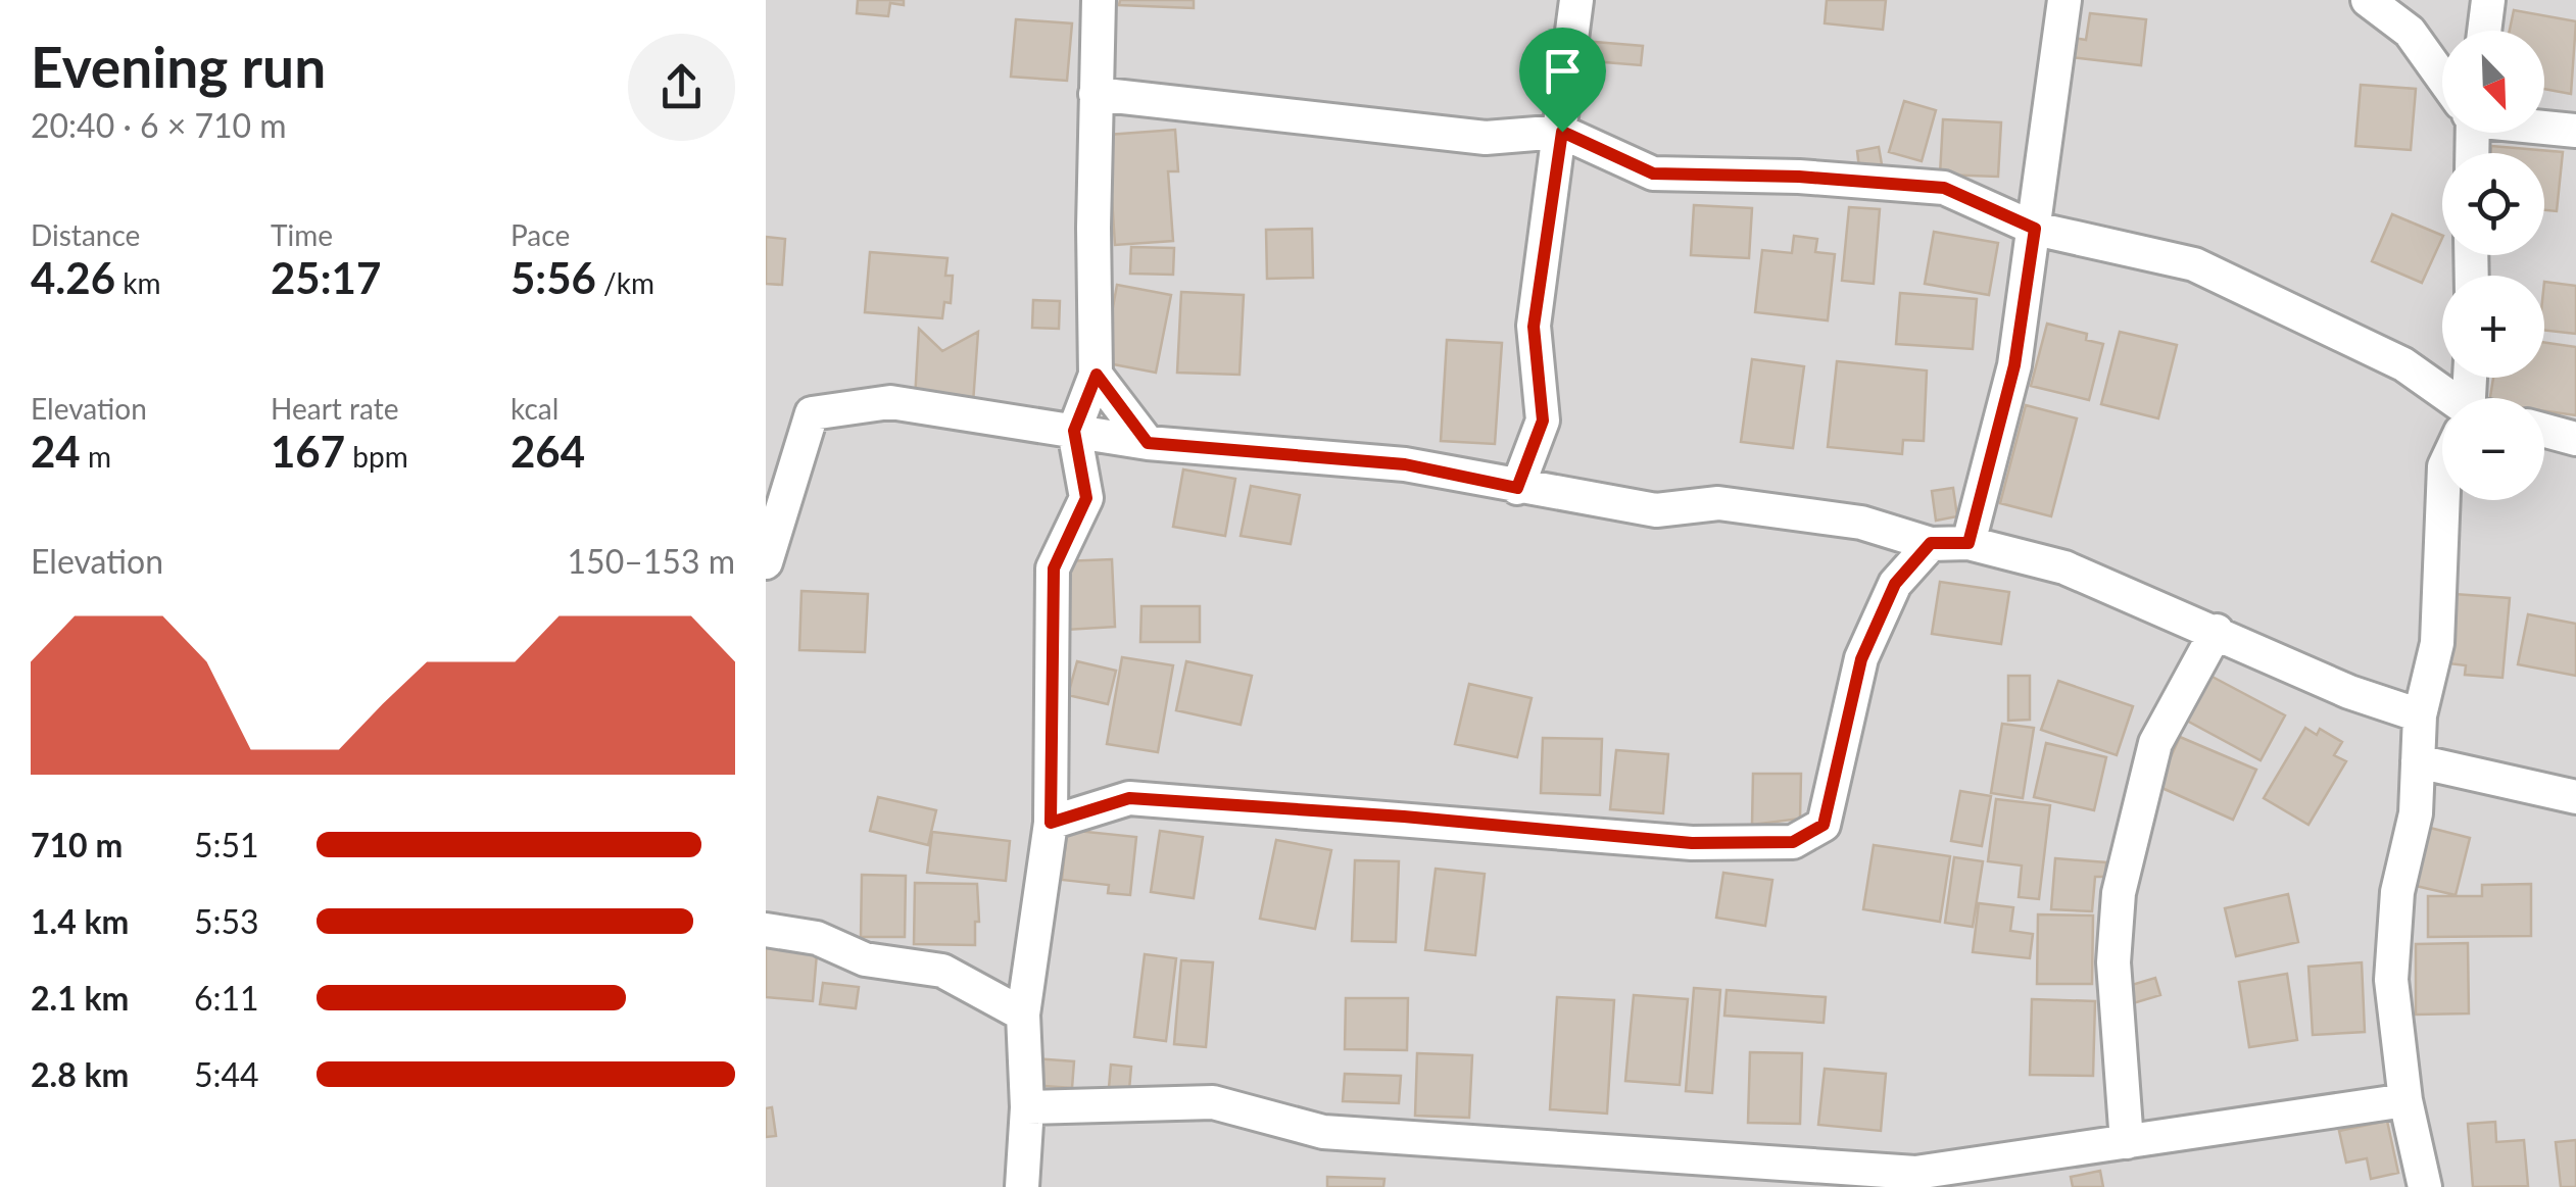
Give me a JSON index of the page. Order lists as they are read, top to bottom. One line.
{"north":"bottom right","page":{"heading":["Evening run","20:40 · 6 × 710 m"],"map_buttons":["+","−"],"stats":[["Distance","4.26 km"],["Time","25:17"],["Pace","5:56 /km"],["Elevation","24 m"],["Heart rate","167 bpm"],["kcal","264"]],"chart":["Elevation","150–153 m"],"list":[{"name":"710 m","note":"5:51"},{"name":"1.4 km","note":"5:53"},{"name":"2.1 km","note":"6:11"},{"name":"2.8 km","note":"5:44"}]}}
